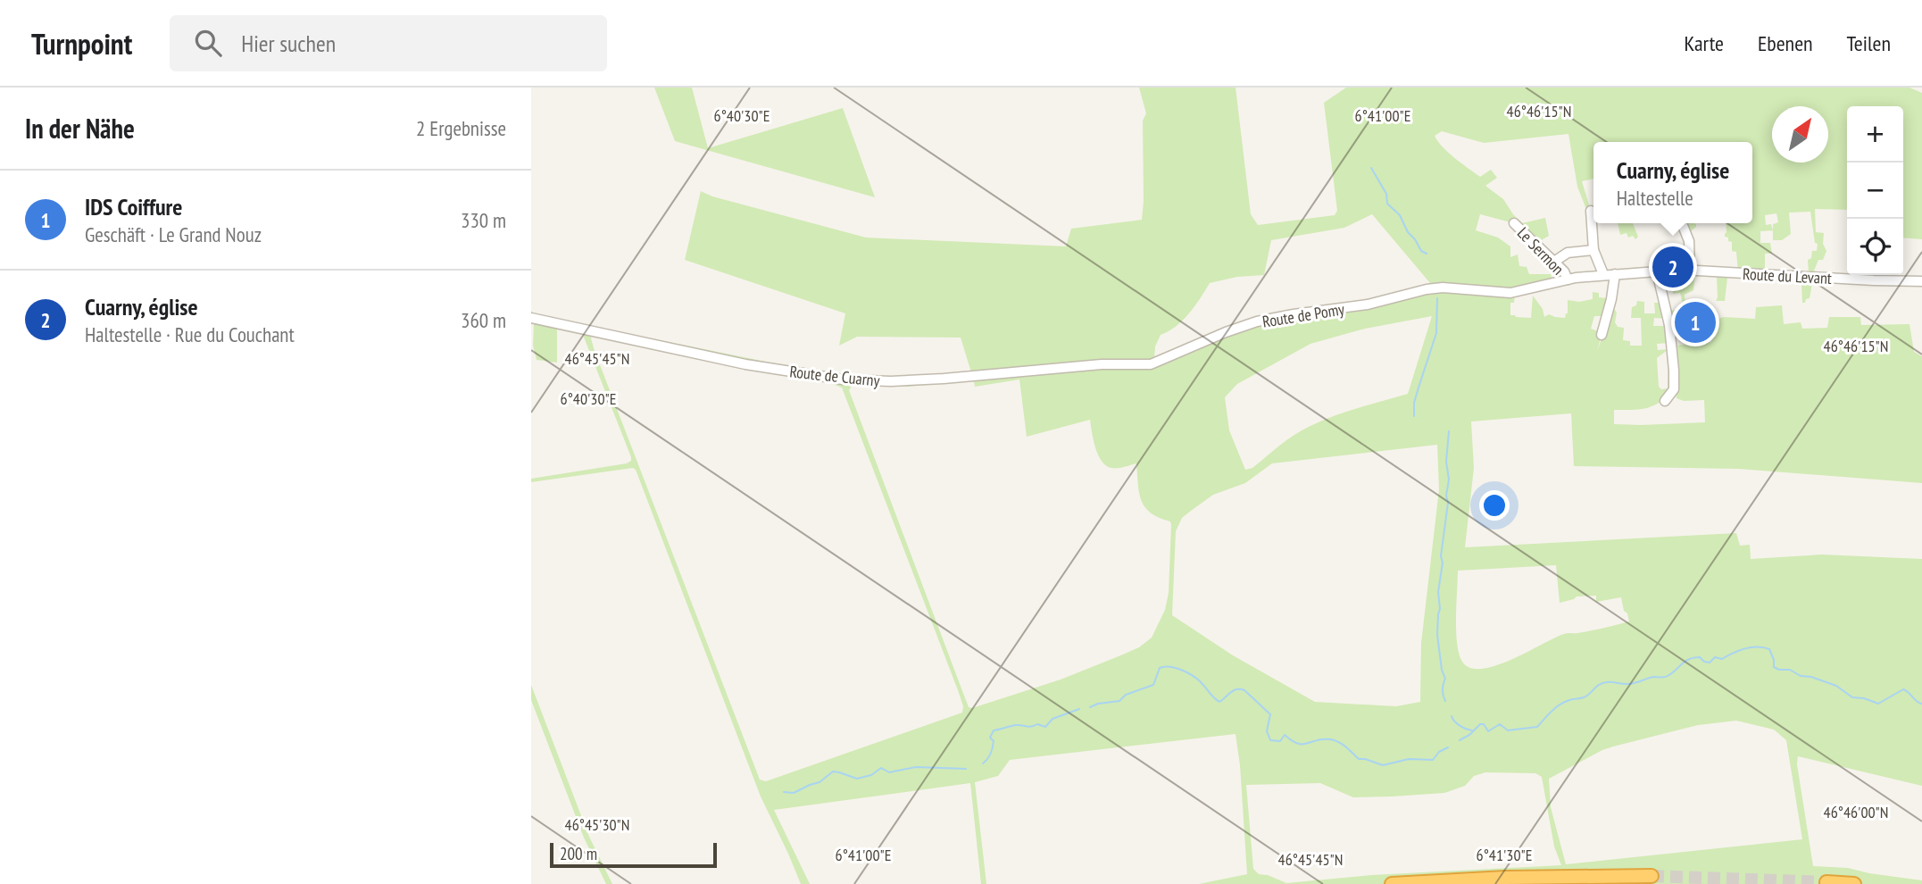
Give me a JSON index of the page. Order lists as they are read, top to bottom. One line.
{"streets":{"street":["Le Sermon","Route du Levant","Route de Pomy","Route de Cuarny"]},"crossings":[["Le Sermon","Route du Levant"],["Le Sermon","Route de Pomy"],["Route du Levant","Route de Pomy"],["Route de Pomy","Route de Cuarny"]],"scale_bar":"200 m","north":"top right","page":{"header":"Turnpoint","search":"Hier suchen","nav":["Karte","Ebenen","Teilen"],"heading":["In der Nähe","2 Ergebnisse"],"map_buttons":["+","−"],"popup":["Cuarny, église","Haltestelle"],"list":[{"mark":"1","name":"IDS Coiffure","note":"Geschäft · Le Grand Nouz","value":"330 m"},{"mark":"2","name":"Cuarny, église","note":"Haltestelle · Rue du Couchant","value":"360 m"}],"pins":["2","1"],"scale":"200 m"},"coordinates":["46°46'15\"N","6°40'30\"E","6°41'00\"E","46°45'45\"N","46°46'00\"N","46°45'30\"N","6°41'30\"E"]}
